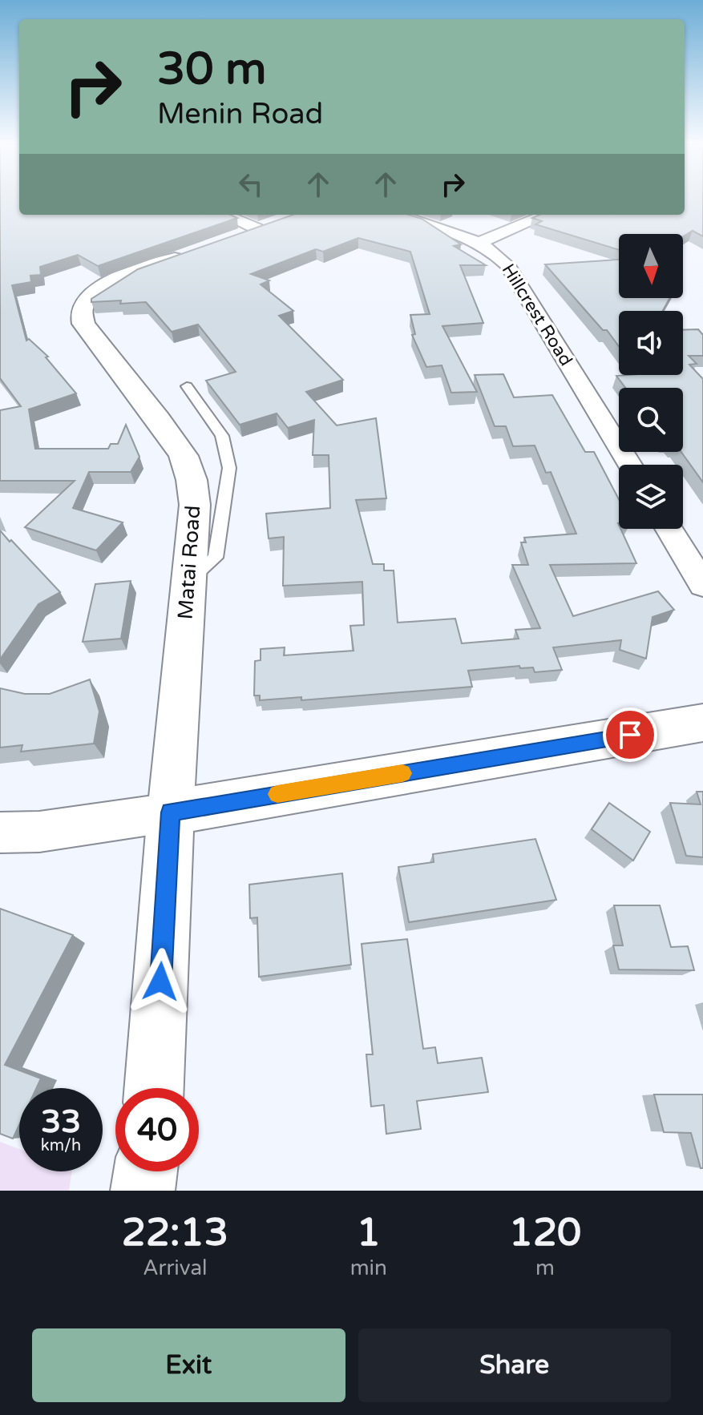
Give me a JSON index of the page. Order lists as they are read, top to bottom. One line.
{"streets":{"street":["Hillcrest Road","Matai Road"]},"north":"bottom","page":{"turn":["30 m","Menin Road"],"speed":"33 km/h","limit":"40","eta":["22:13","Arrival","1","min","120","m"],"buttons":["Exit","Share"]}}
